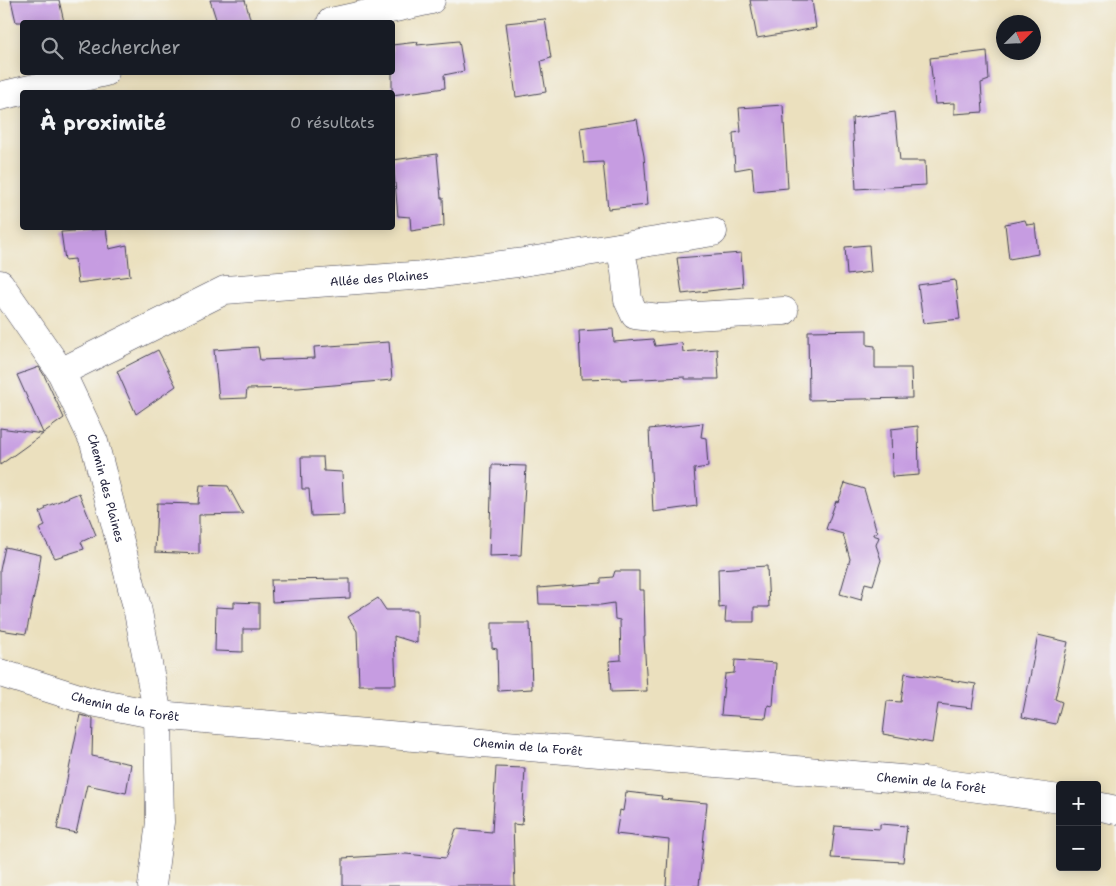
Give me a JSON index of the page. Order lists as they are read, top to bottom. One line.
{"streets":{"street":["Allée des Plaines","Chemin des Plaines","Chemin de la Forêt"]},"crossings":[["Allée des Plaines","Chemin des Plaines"],["Chemin des Plaines","Chemin de la Forêt"]],"north":"top right","page":{"search":"Rechercher","heading":["À proximité","0 résultats"],"map_buttons":["+","−"]}}
